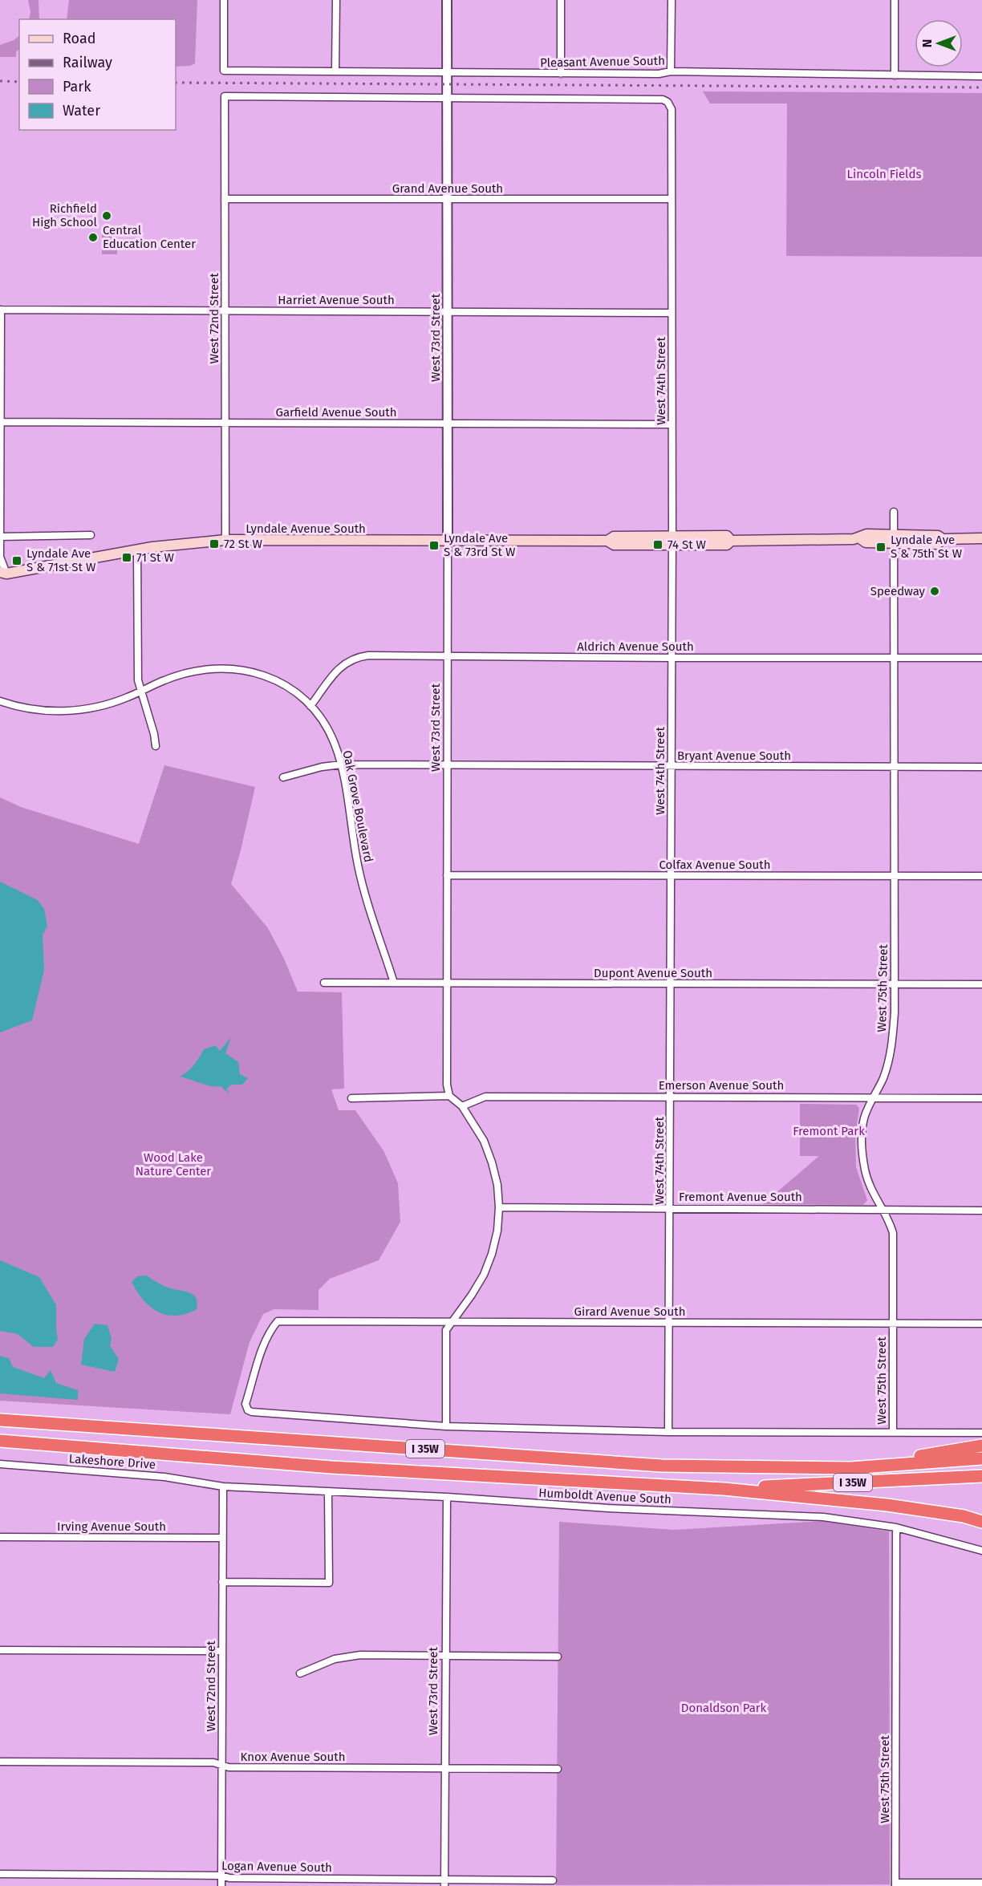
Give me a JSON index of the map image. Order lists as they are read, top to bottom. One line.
{"streets":{"highway":["I 35W"],"main road":["Lyndale Avenue South"],"street":["Pleasant Avenue South","Grand Avenue South","Harriet Avenue South","West 72nd Street","West 73rd Street","West 74th Street","Garfield Avenue South","Aldrich Avenue South","Bryant Avenue South","Oak Grove Boulevard","Colfax Avenue South","Dupont Avenue South","West 75th Street","Emerson Avenue South","Fremont Avenue South","Girard Avenue South","Lakeshore Drive","Humboldt Avenue South","Irving Avenue South","Knox Avenue South","Logan Avenue South"]},"crossings":[["Pleasant Avenue South","West 73rd Street"],["Grand Avenue South","West 72nd Street"],["Grand Avenue South","West 73rd Street"],["Grand Avenue South","West 74th Street"],["Harriet Avenue South","West 72nd Street"],["Harriet Avenue South","West 73rd Street"],["Harriet Avenue South","West 74th Street"],["West 72nd Street","West 73rd Street"],["West 72nd Street","West 74th Street"],["West 72nd Street","Garfield Avenue South"],["West 72nd Street","Lyndale Avenue South"],["West 72nd Street","Lakeshore Drive"],["West 72nd Street","Humboldt Avenue South"],["West 72nd Street","Irving Avenue South"],["West 72nd Street","Knox Avenue South"],["West 72nd Street","Logan Avenue South"],["West 73rd Street","West 74th Street"],["West 73rd Street","Garfield Avenue South"],["West 73rd Street","Lyndale Avenue South"],["West 73rd Street","Aldrich Avenue South"],["West 73rd Street","Bryant Avenue South"],["West 73rd Street","Colfax Avenue South"],["West 73rd Street","Dupont Avenue South"],["West 73rd Street","Humboldt Avenue South"],["West 73rd Street","Knox Avenue South"],["West 73rd Street","Logan Avenue South"],["West 74th Street","Garfield Avenue South"],["West 74th Street","Lyndale Avenue South"],["West 74th Street","Aldrich Avenue South"],["West 74th Street","Bryant Avenue South"],["West 74th Street","Colfax Avenue South"],["West 74th Street","Dupont Avenue South"],["West 74th Street","Emerson Avenue South"],["West 74th Street","Fremont Avenue South"],["West 74th Street","Girard Avenue South"],["Lyndale Avenue South","West 75th Street"],["Aldrich Avenue South","Oak Grove Boulevard"],["Aldrich Avenue South","West 75th Street"],["Bryant Avenue South","Oak Grove Boulevard"],["Bryant Avenue South","West 75th Street"],["Oak Grove Boulevard","Dupont Avenue South"],["Colfax Avenue South","West 75th Street"],["Dupont Avenue South","West 75th Street"],["West 75th Street","Emerson Avenue South"],["West 75th Street","Fremont Avenue South"],["West 75th Street","Girard Avenue South"],["West 75th Street","Humboldt Avenue South"],["Lakeshore Drive","Humboldt Avenue South"]],"parks":["Lincoln Fields","Fremont Park","Wood Lake Nature Center","Donaldson Park"],"places":{"other":["Richfield High School","Central Education Center","Speedway"],"transit":["72 St W","74 St W","Lyndale Ave S & 73rd St W","Lyndale Ave S & 75th St W","71 St W","Lyndale Ave S & 71st St W"]},"legend":["Road","Railway","Park","Water"],"north":"left"}
